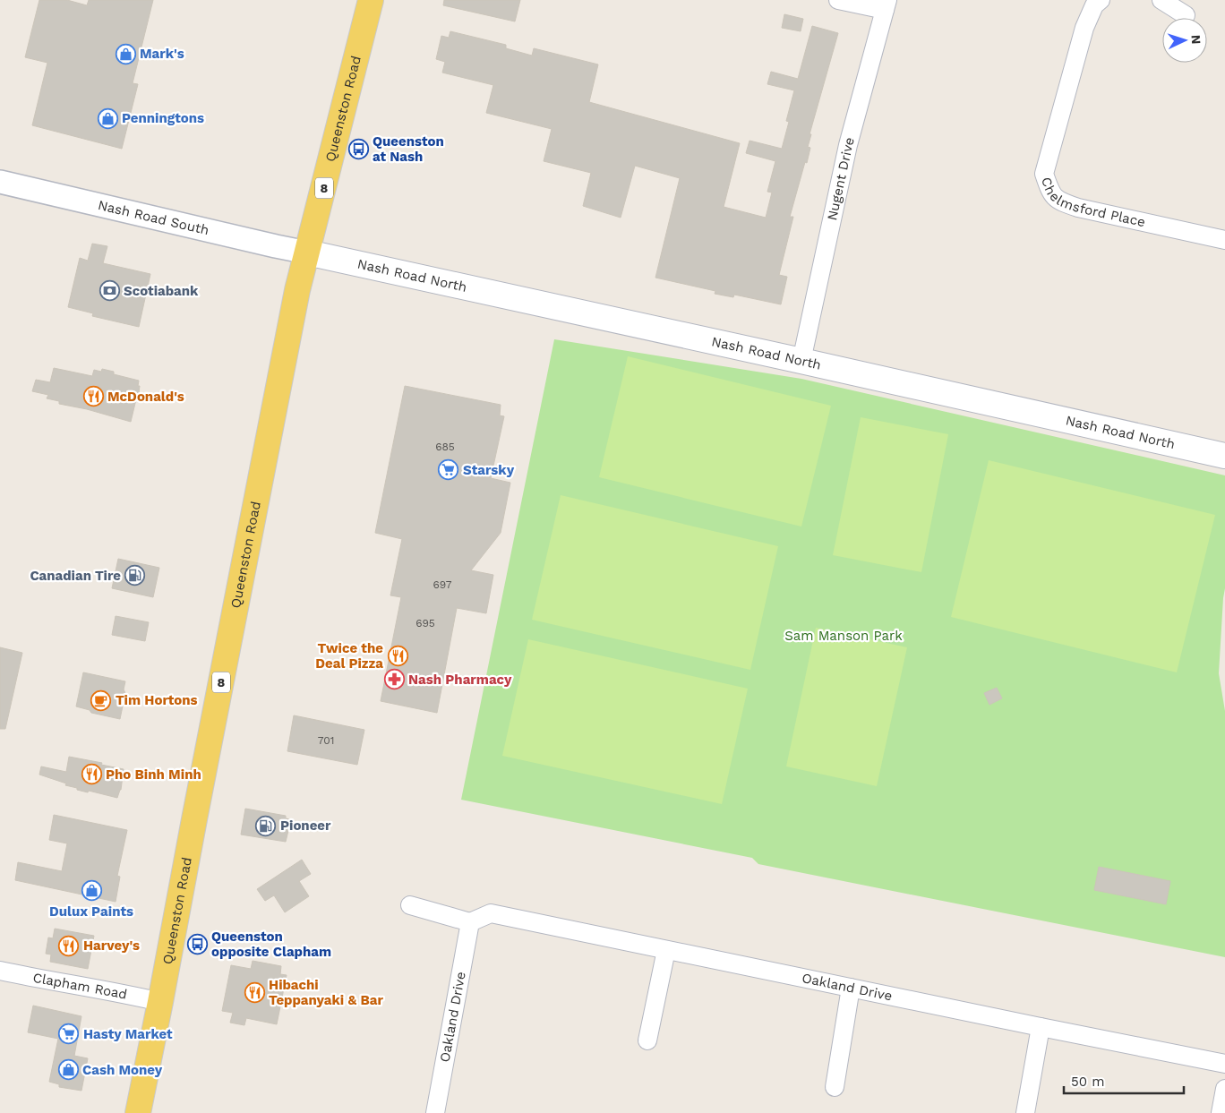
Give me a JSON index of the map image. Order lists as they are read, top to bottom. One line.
{"streets":{"main road":["Queenston Road","8","Nash Road North"],"street":["Nugent Drive","Chelmsford Place","Nash Road South","Clapham Road","Oakland Drive"]},"crossings":[["Queenston Road","Nash Road South"],["Queenston Road","Nash Road North"],["Queenston Road","Clapham Road"],["Nugent Drive","Nash Road North"],["Nash Road South","Nash Road North"]],"parks":["Sam Manson Park"],"places":{"shop":["Mark's","Penningtons","Dulux Paints","Cash Money"],"bus stop":["Queenston at Nash","Queenston opposite Clapham"],"bank":["Scotiabank"],"restaurant":["McDonald's","Twice the Deal Pizza","Pho Binh Minh","Harvey's","Hibachi Teppanyaki & Bar"],"supermarket":["Starsky","Hasty Market"],"fuel station":["Canadian Tire","Pioneer"],"pharmacy":["Nash Pharmacy"],"cafe":["Tim Hortons"]},"house_numbers":["685","697","695","701"],"scale_bar":"50 m","north":"right"}
